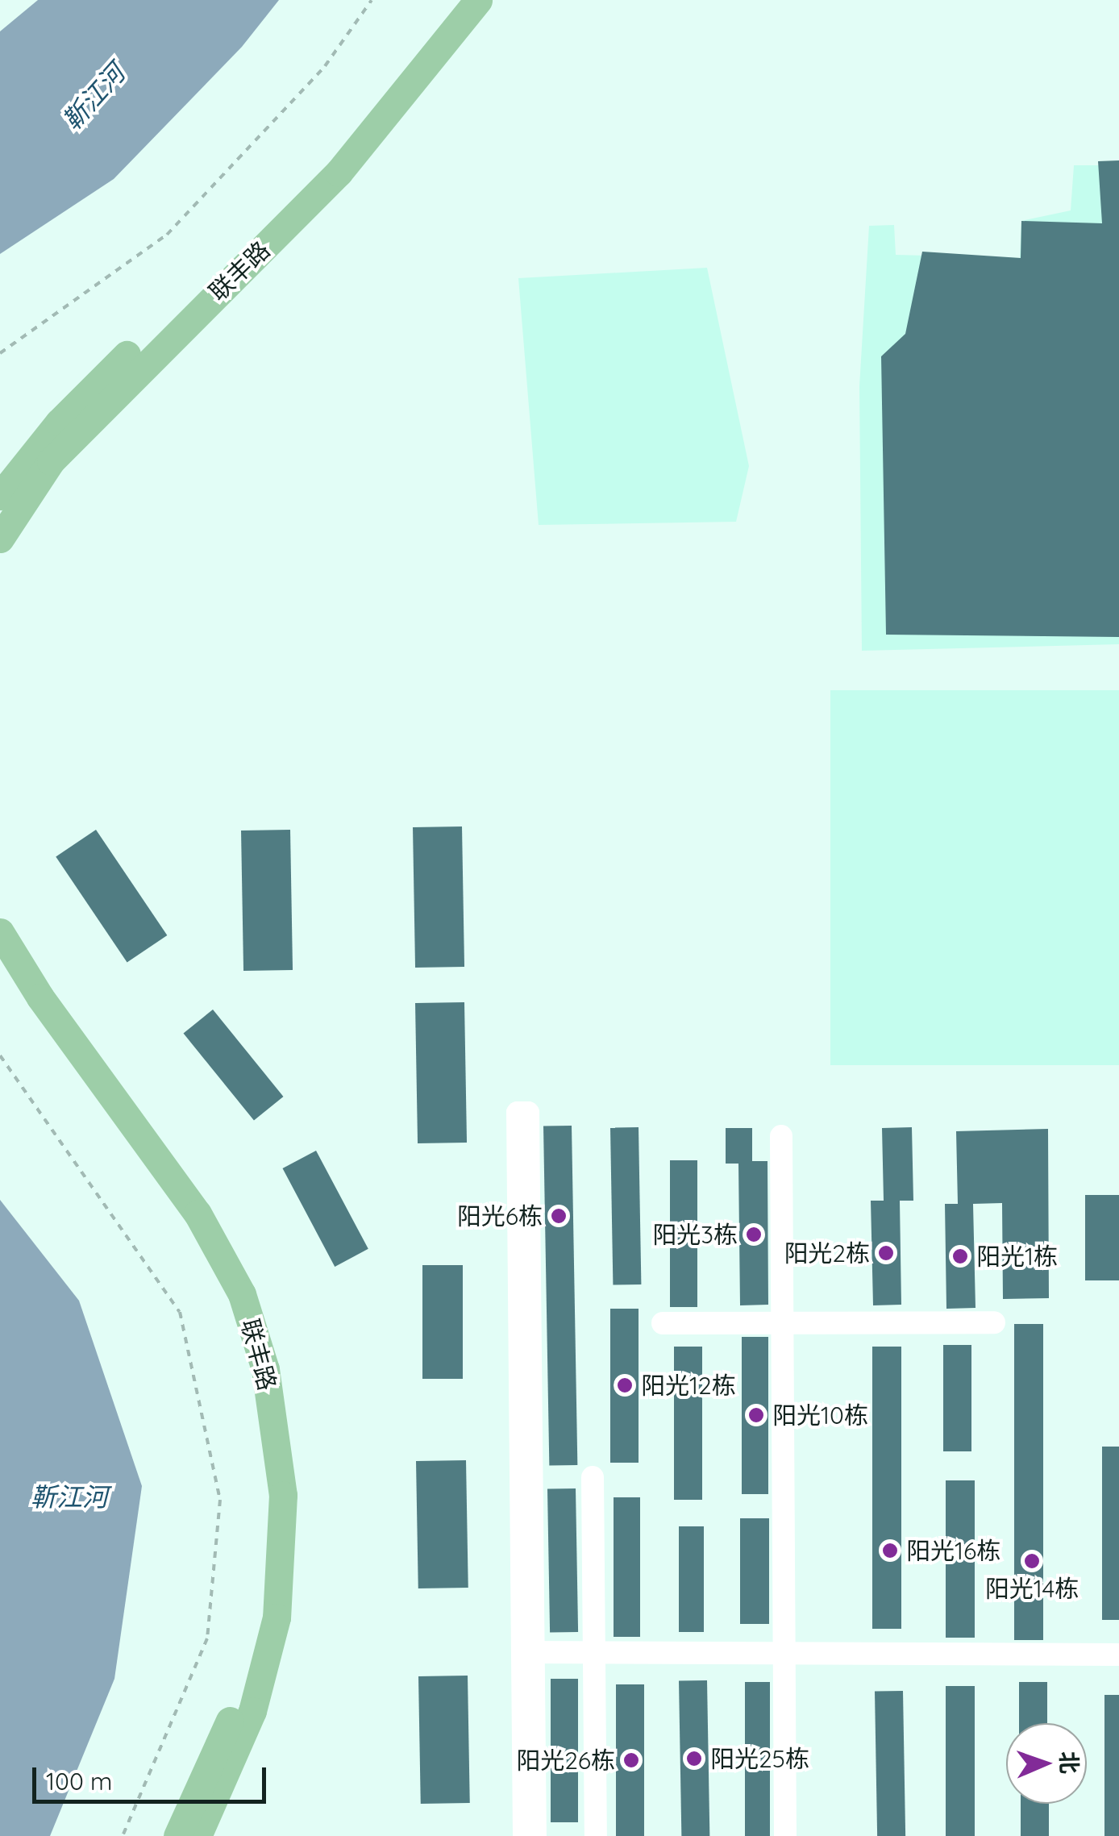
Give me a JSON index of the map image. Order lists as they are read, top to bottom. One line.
{"streets":{"main road":["联丰路"]},"water":["靳江河"],"places":["阳光6栋","阳光3栋","阳光2栋","阳光1栋","阳光12栋","阳光10栋","阳光16栋","阳光14栋","阳光25栋","阳光26栋"],"scale_bar":"100 m","north":"right"}
